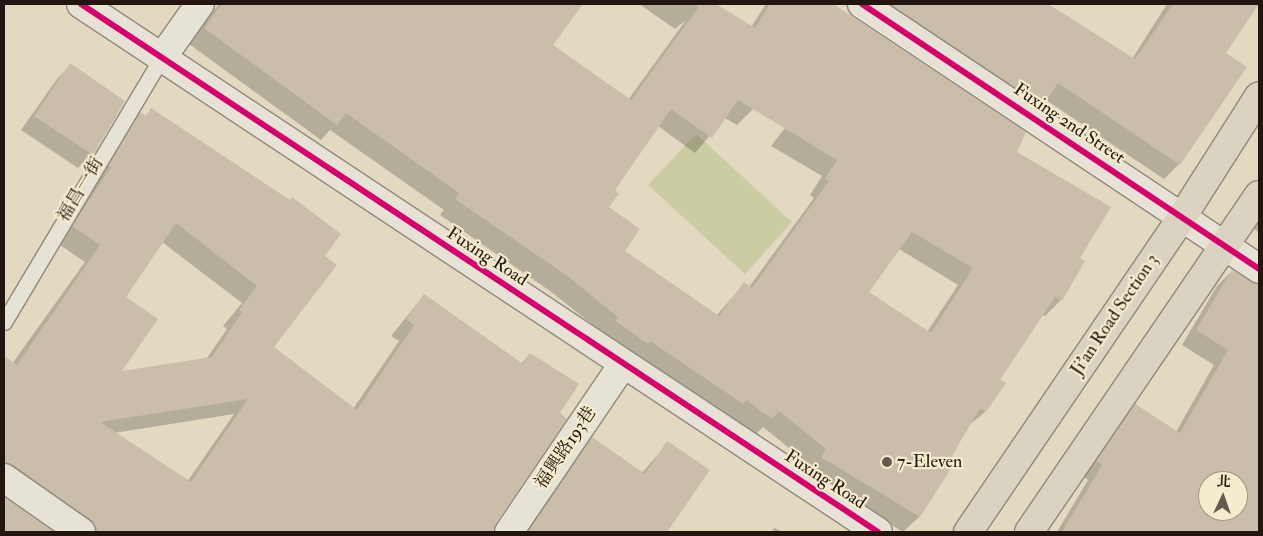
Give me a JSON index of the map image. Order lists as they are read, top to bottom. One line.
{"streets":{"main road":["Ji’an Road Section 3"],"street":["Fuxing 2nd Street","Fuxing Road","福興路193巷"],"lane":["福昌一街"]},"crossings":[["Fuxing 2nd Street","Ji’an Road Section 3"],["福昌一街","Fuxing Road"],["Fuxing Road","福興路193巷"]],"places":["7-Eleven"],"north":"top"}
